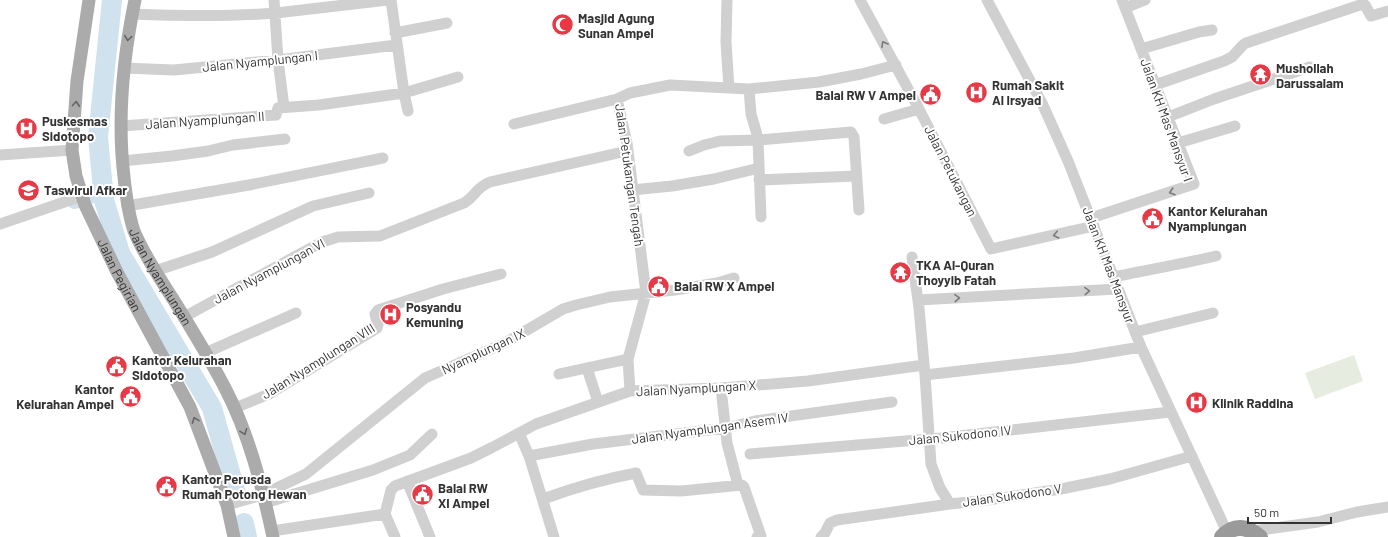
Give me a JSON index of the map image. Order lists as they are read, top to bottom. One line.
{"streets":{"main road":["Jalan Pegirian","Jalan Nyamplungan"],"street":["Jalan Nyamplungan I","Jalan Nyamplungan II","Jalan KH Mas Mansyur I","Jalan Petukangan","Jalan Petukangan Tengah","Jalan KH Mas Mansyur","Jalan Nyamplungan VI","Nyamplungan IX","Jalan Nyamplungan VIII","Jalan Nyamplungan X","Jalan Nyamplungan Asem IV","Jalan Sukodono IV","Jalan Sukodono V"]},"crossings":[["Jalan Nyamplungan I","Jalan Nyamplungan"],["Jalan Nyamplungan II","Jalan Nyamplungan"],["Jalan KH Mas Mansyur I","Jalan Petukangan"],["Jalan KH Mas Mansyur I","Jalan KH Mas Mansyur"],["Jalan Petukangan","Jalan Petukangan Tengah"],["Jalan Petukangan","Jalan KH Mas Mansyur"],["Jalan Petukangan Tengah","Jalan Nyamplungan VI"],["Jalan Petukangan Tengah","Nyamplungan IX"],["Jalan KH Mas Mansyur","Jalan Nyamplungan X"],["Jalan KH Mas Mansyur","Jalan Sukodono IV"],["Jalan KH Mas Mansyur","Jalan Sukodono V"],["Jalan Nyamplungan VI","Jalan Nyamplungan"],["Jalan Nyamplungan","Nyamplungan IX"],["Jalan Nyamplungan","Jalan Nyamplungan VIII"]],"one_way":["Jalan Petukangan","Jalan Pegirian"],"places":{"mosque":["Masjid Agung Sunan Ampel"],"temple":["Mushollah Darussalam","TKA Al-Quran Thoyyib Fatah"],"hospital":["Rumah Sakit Al Irsyad","Puskesmas Sidotopo","Posyandu Kemuning","Klinik Raddina"],"public building":["Balai RW V Ampel","Kantor Kelurahan Nyamplungan","Balai RW X Ampel","Kantor Kelurahan Sidotopo","Kantor Kelurahan Ampel","Kantor Perusda Rumah Potong Hewan","Balai RW XI Ampel"],"school or university":["Taswirul Afkar"]},"scale_bar":"50 m"}
